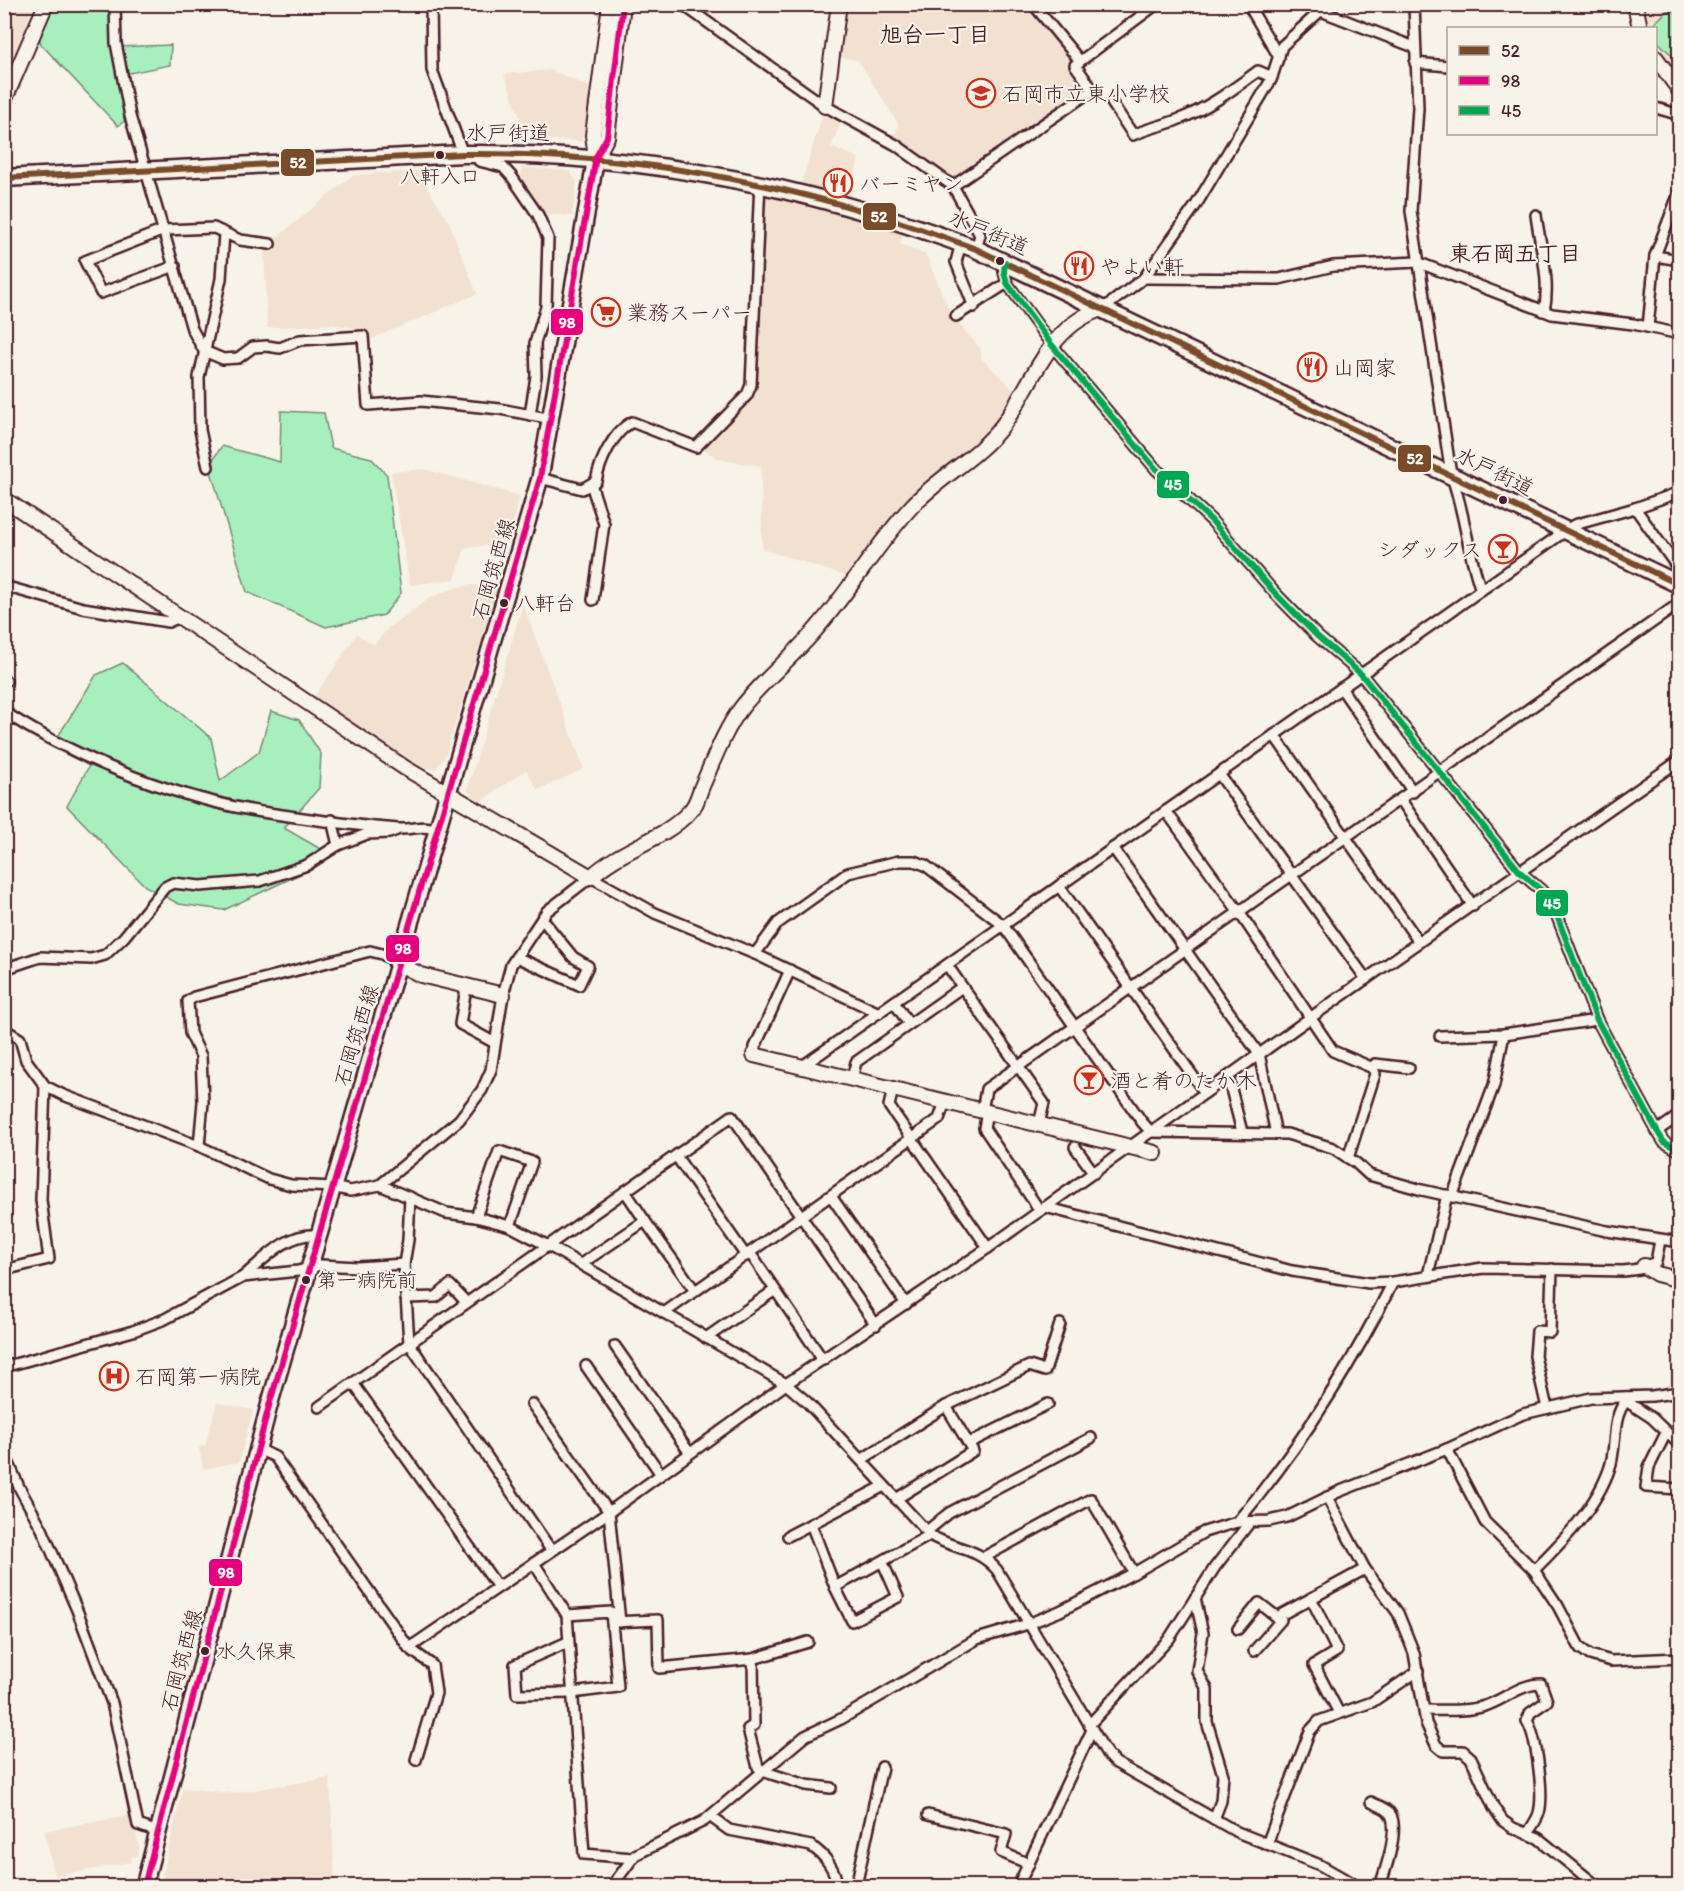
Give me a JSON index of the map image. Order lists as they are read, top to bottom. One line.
{"streets":{"highway":["水戸街道"],"main road":["石岡筑西線"]},"crossings":[["水戸街道","石岡筑西線"]],"districts":["旭台一丁目","東石岡五丁目"],"places":{"school or university":["石岡市立東小学校"],"other":["八軒入口","八軒台","第一病院前","水久保東"],"restaurant":["バーミヤン","やよい軒","山岡家"],"supermarket":["業務スーパー"],"bar":["シダックス","酒と肴のたか木"],"hospital":["石岡第一病院"]},"lines":["transit line 98","transit line 52","transit line 45"],"legend":["52","98","45"]}
